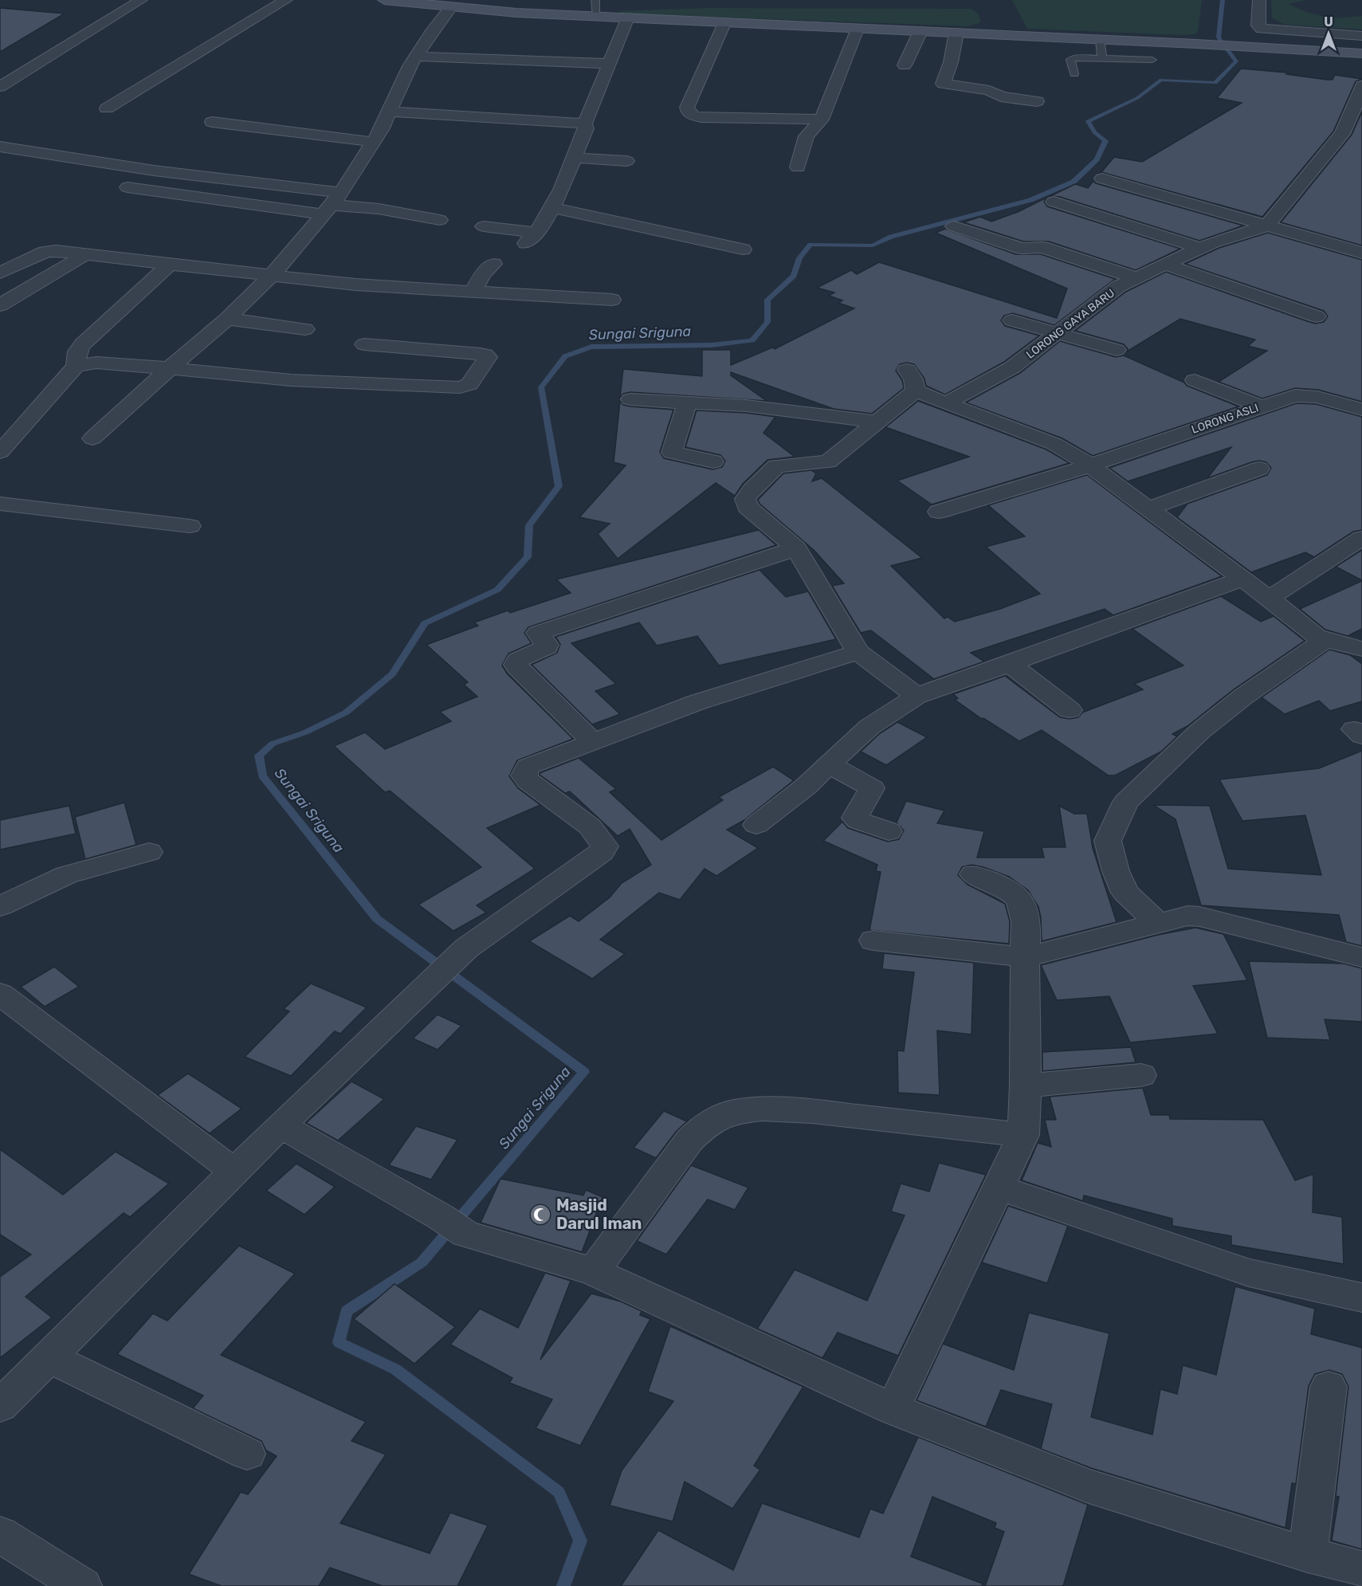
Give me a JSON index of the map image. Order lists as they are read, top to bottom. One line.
{"streets":{"street":["LORONG GAYA BARU","LORONG ASLI"]},"water":["Sungai Sriguna"],"places":{"mosque":["Masjid Darul Iman"]},"north":"top"}
